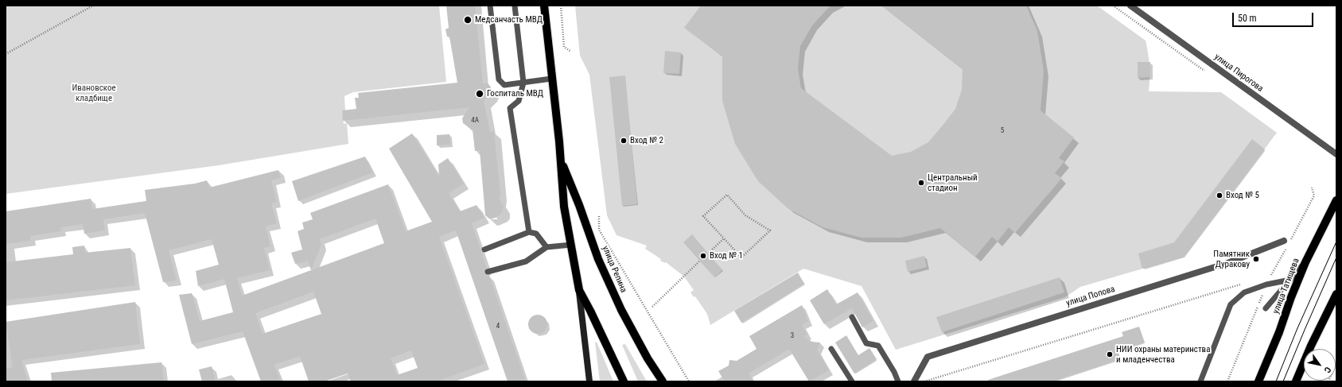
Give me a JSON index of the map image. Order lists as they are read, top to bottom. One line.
{"streets":{"main road":["улица Репина","улица Татищева"],"street":["улица Пирогова","улица Попова"]},"parks":["Ивановское кладбище"],"places":["Медсанчасть МВД","Госпиталь МВД","Вход № 2","Центральный стадион","Вход № 5","Вход № 1","Памятник Дуракову","НИИ охраны материнства и младенчества"],"house_numbers":["4А","5","4","3"],"scale_bar":"50 m","north":"bottom right"}
